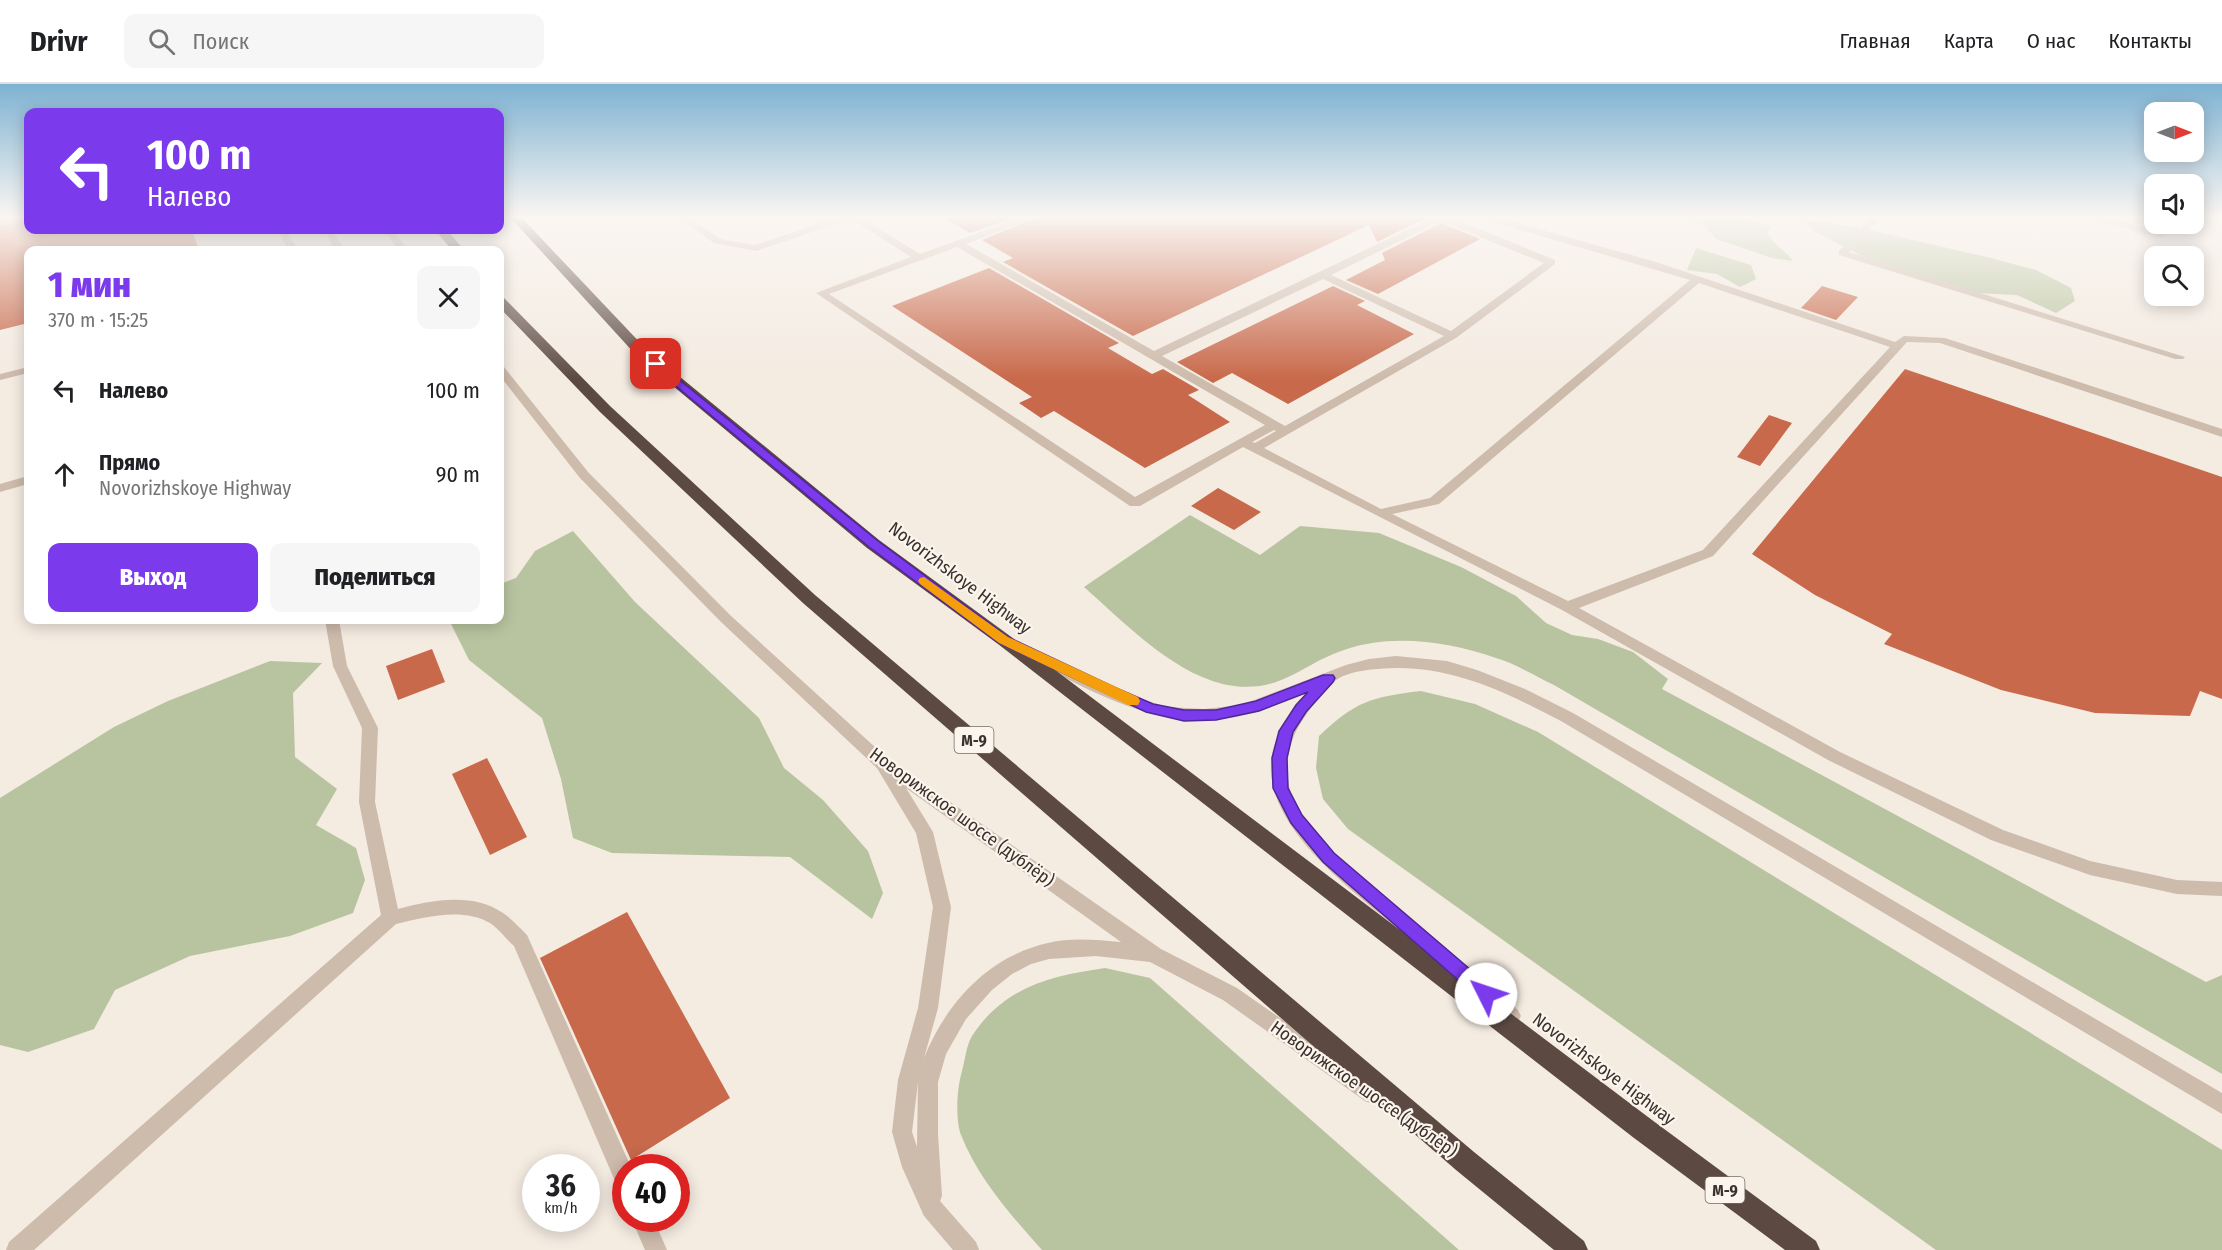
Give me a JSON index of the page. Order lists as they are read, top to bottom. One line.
{"streets":{"highway":["Novorizhskoye Highway","М-9"],"street":["Новорижское шоссе (дублёр)"]},"crossings":[["Novorizhskoye Highway","М-9"],["М-9","Новорижское шоссе (дублёр)"]],"north":"right","page":{"header":"Drivr","search":"Поиск","nav":["Главная","Карта","О нас","Контакты"],"turn":["100 m","Налево"],"heading":["1 мин","370 m · 15:25"],"list":[{"name":"Налево","value":"100 m"},{"name":"Прямо","note":"Novorizhskoye Highway","value":"90 m"}],"buttons":["Выход","Поделиться"],"speed":"36 km/h","limit":"40"}}
